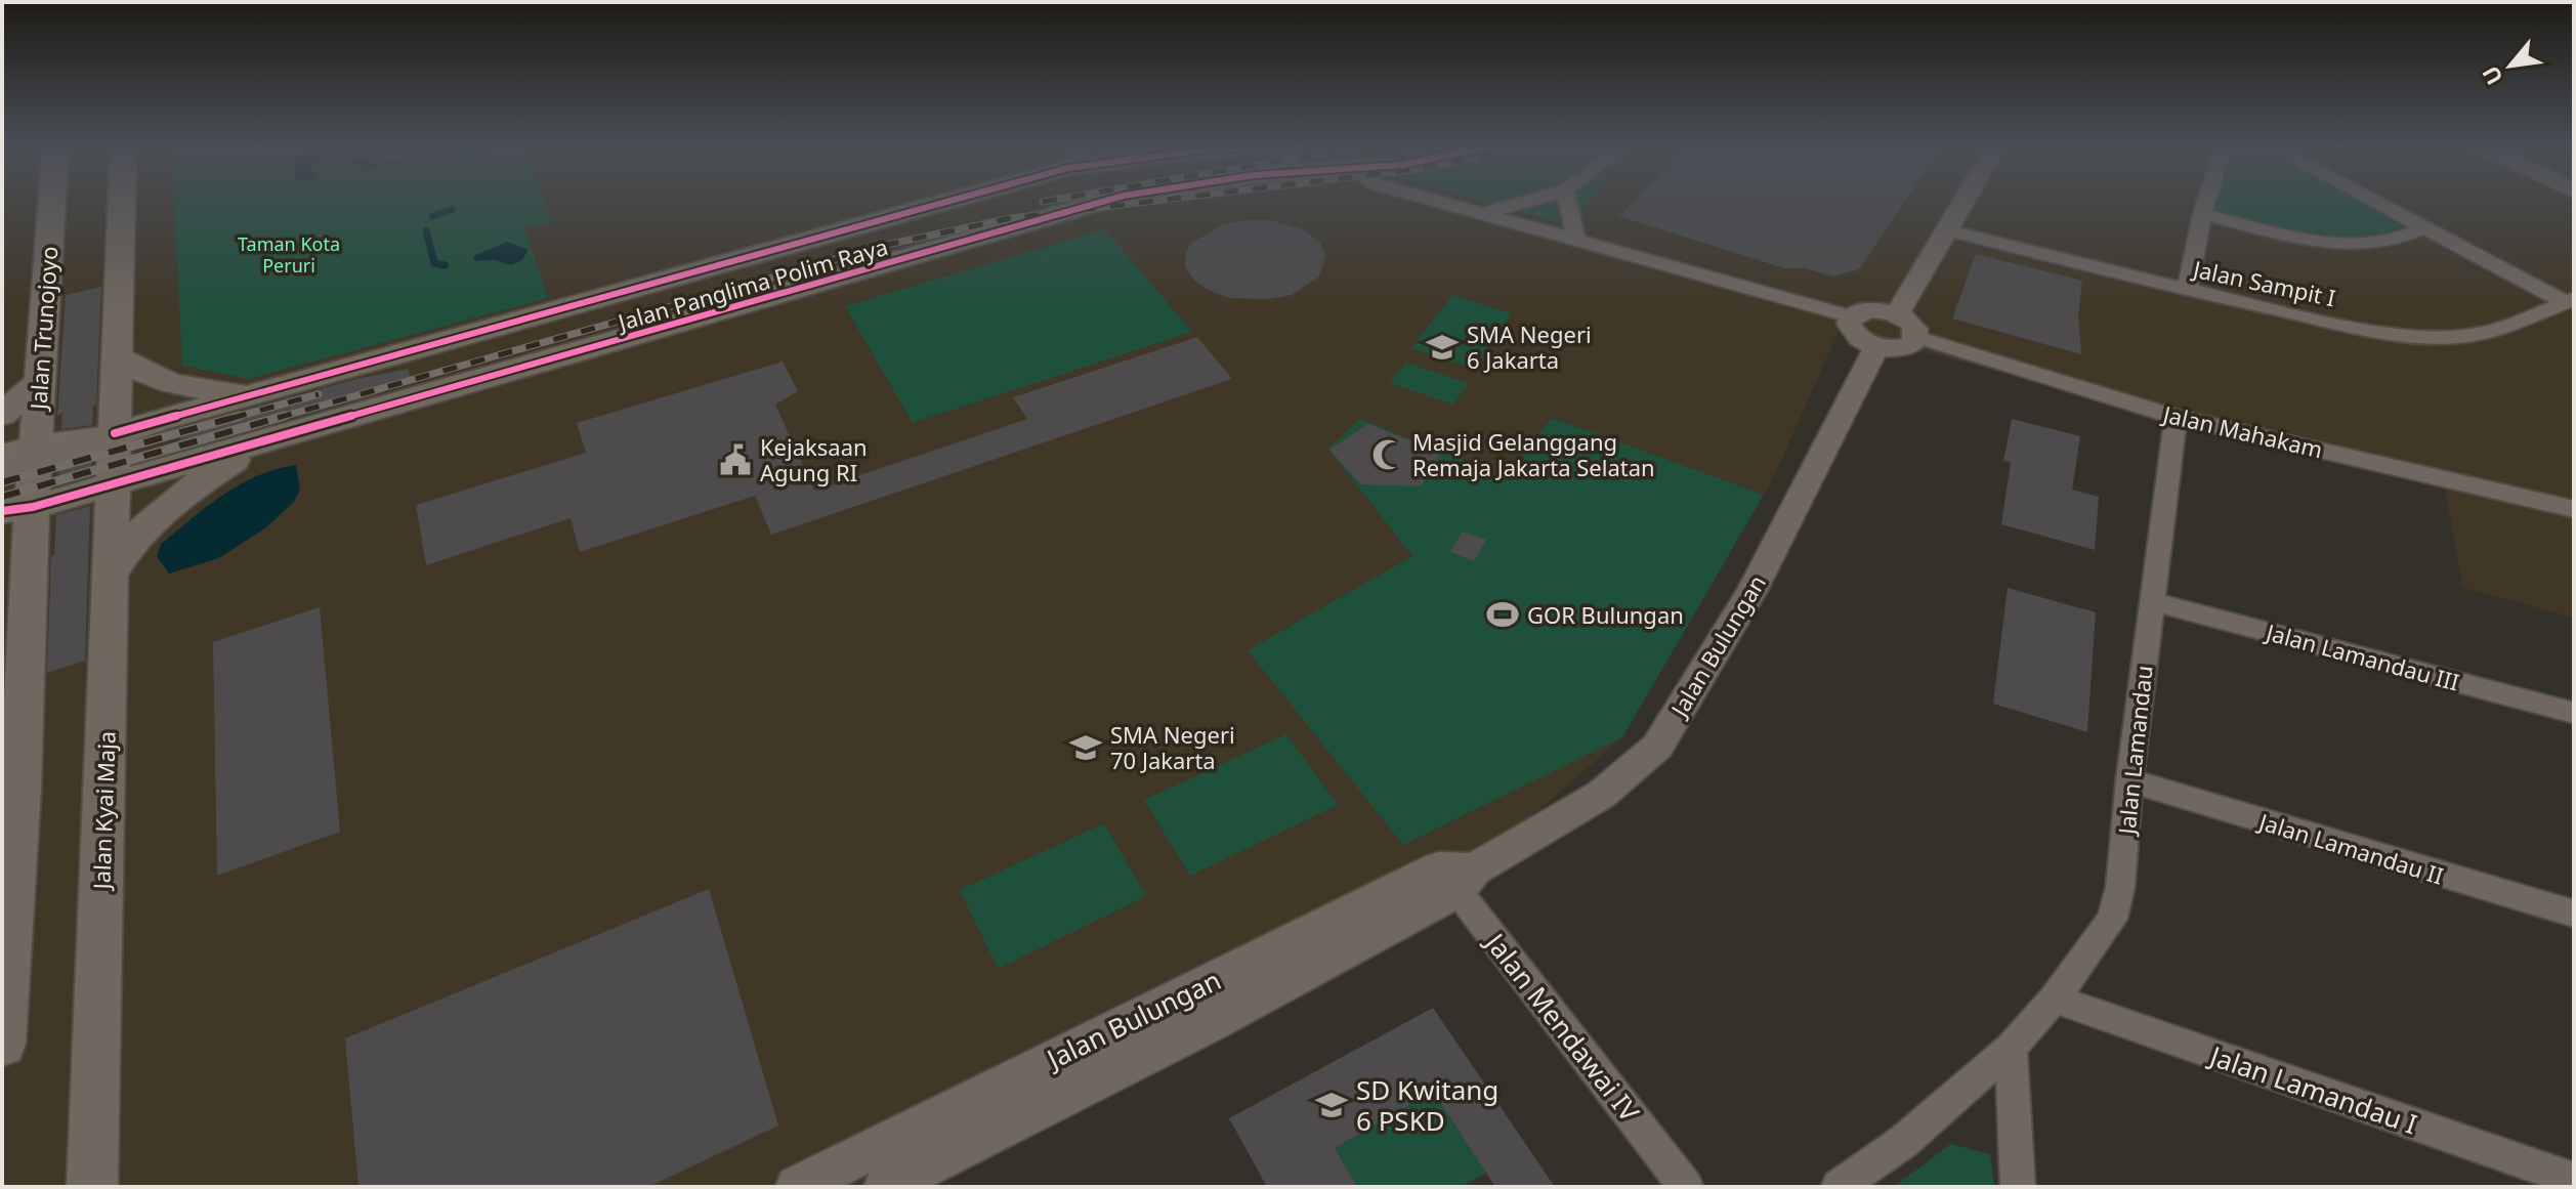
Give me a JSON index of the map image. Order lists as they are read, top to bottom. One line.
{"streets":{"main road":["Jalan Panglima Polim Raya","Jalan Trunojoyo","Jalan Kyai Maja"],"street":["Jalan Sampit I","Jalan Mahakam","Jalan Bulungan","Jalan Lamandau III","Jalan Lamandau","Jalan Lamandau II","Jalan Mendawai IV","Jalan Lamandau I"]},"crossings":[["Jalan Panglima Polim Raya","Jalan Trunojoyo"],["Jalan Panglima Polim Raya","Jalan Kyai Maja"],["Jalan Mahakam","Jalan Lamandau"],["Jalan Bulungan","Jalan Mendawai IV"],["Jalan Lamandau III","Jalan Lamandau"],["Jalan Lamandau","Jalan Lamandau II"],["Jalan Lamandau","Jalan Lamandau I"]],"parks":["Taman Kota Peruri"],"places":{"school or university":["SMA Negeri 6 Jakarta","SMA Negeri 70 Jakarta","SD Kwitang 6 PSKD"],"mosque":["Masjid Gelanggang Remaja Jakarta Selatan"],"public building":["Kejaksaan Agung RI"],"sports":["GOR Bulungan"]},"north":"bottom left"}
